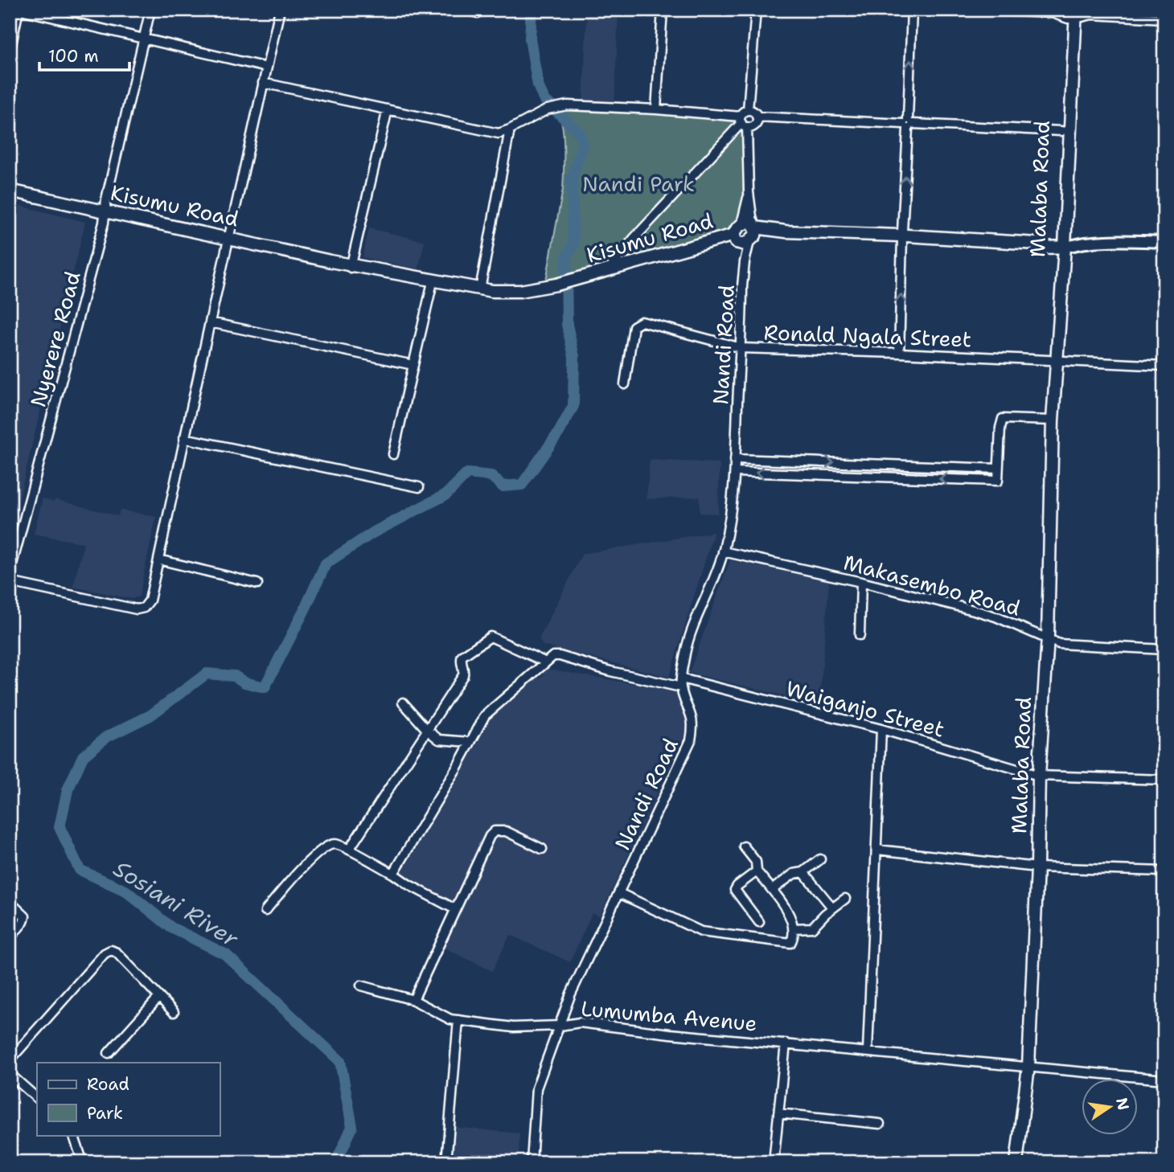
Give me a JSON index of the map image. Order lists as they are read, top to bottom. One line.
{"streets":{"highway":["Malaba Road","Kisumu Road"],"street":["Ronald Ngala Street","Nyerere Road","Nandi Road","Makasembo Road","Waiganjo Street","Lumumba Avenue"]},"crossings":[["Malaba Road","Ronald Ngala Street"],["Malaba Road","Makasembo Road"],["Malaba Road","Waiganjo Street"],["Malaba Road","Lumumba Avenue"],["Kisumu Road","Nyerere Road"],["Kisumu Road","Nandi Road"],["Ronald Ngala Street","Nandi Road"],["Nandi Road","Makasembo Road"],["Nandi Road","Waiganjo Street"],["Nandi Road","Lumumba Avenue"]],"water":["Sosiani River"],"parks":["Nandi Park"],"legend":["Road","Park"],"scale_bar":"100 m","north":"right"}
